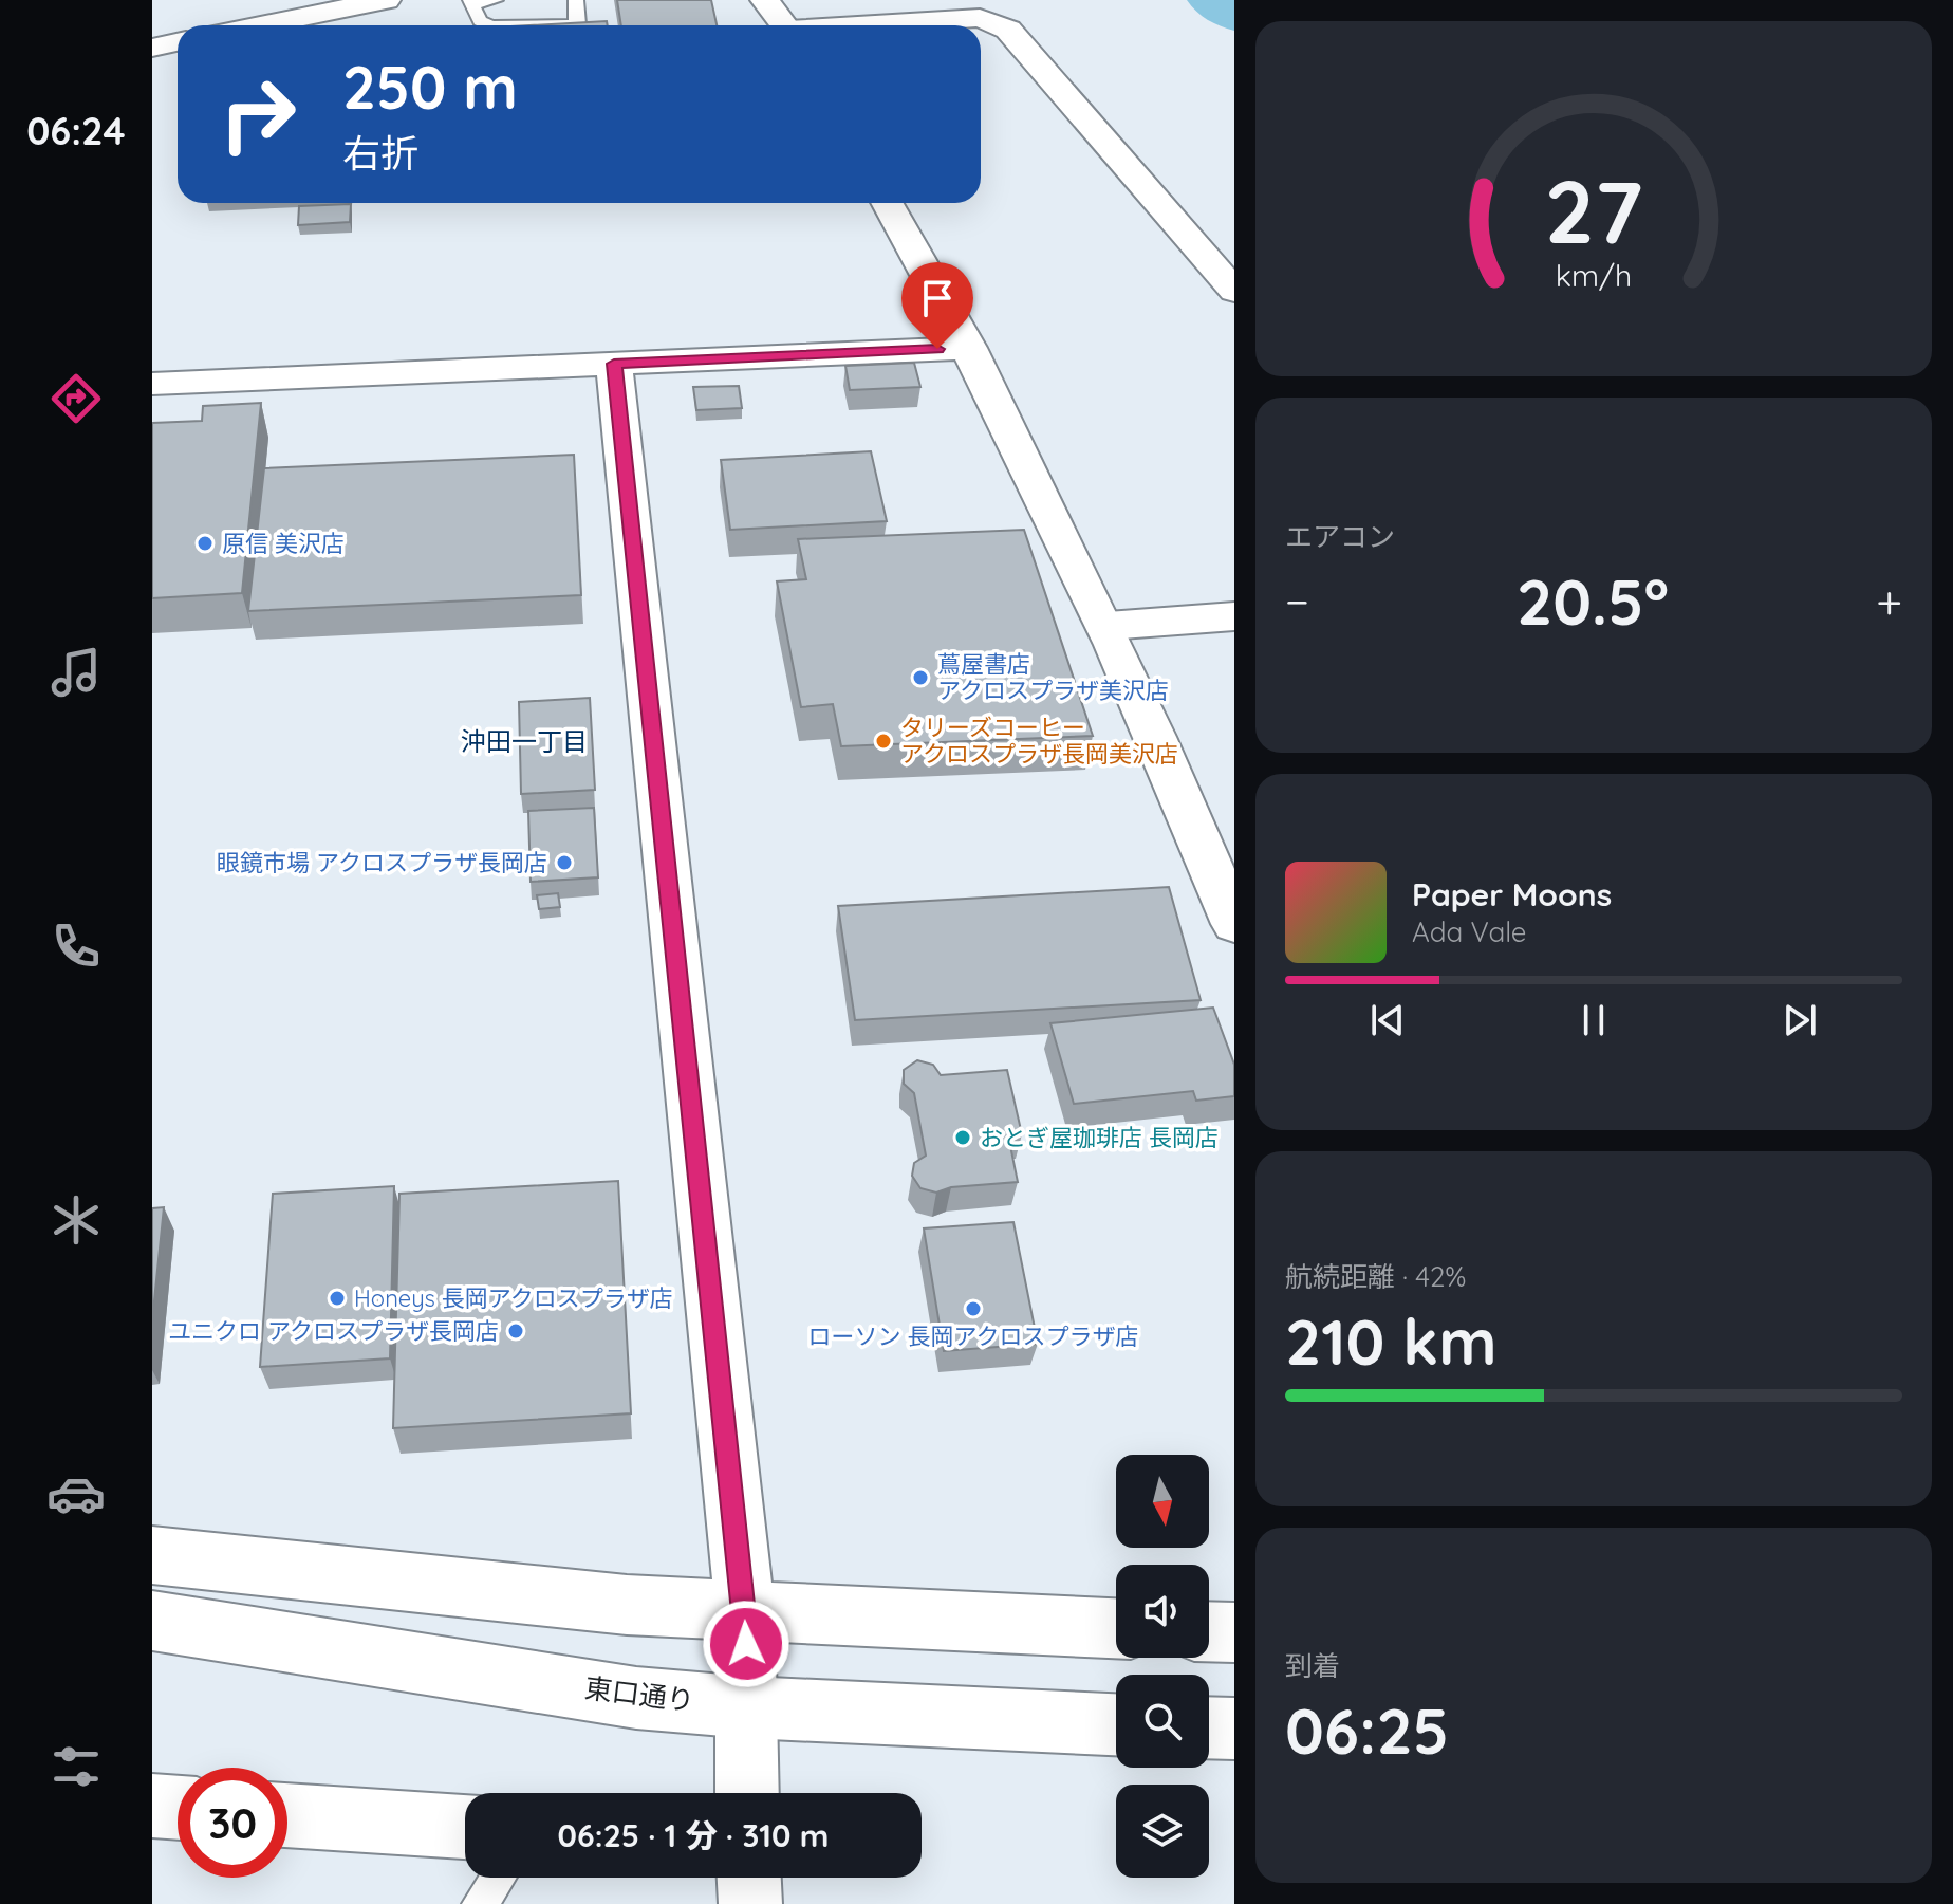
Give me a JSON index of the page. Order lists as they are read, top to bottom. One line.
{"streets":{"street":["東口通り"]},"districts":["沖田一丁目"],"places":["原信 美沢店","蔦屋書店 アクロスプラザ美沢店","タリーズコーヒー アクロスプラザ長岡美沢店","眼鏡市場 アクロスプラザ長岡店","おとぎ屋珈琲店 長岡店","Honeys 長岡アクロスプラザ店","ローソン 長岡アクロスプラザ店","ユニクロ アクロスプラザ長岡店"],"north":"bottom","page":{"tabs":"06:24","turn":["250 m","右折"],"tile":["エアコン",["航続距離 · 42%","210 km"],["到着","06:25"]],"heat":["−","20.5°","+"],"song":["Paper Moons","Ada Vale"],"limit":"30","trip":"06:25 · 1 分 · 310 m","gauge":["27","km/h"]}}
